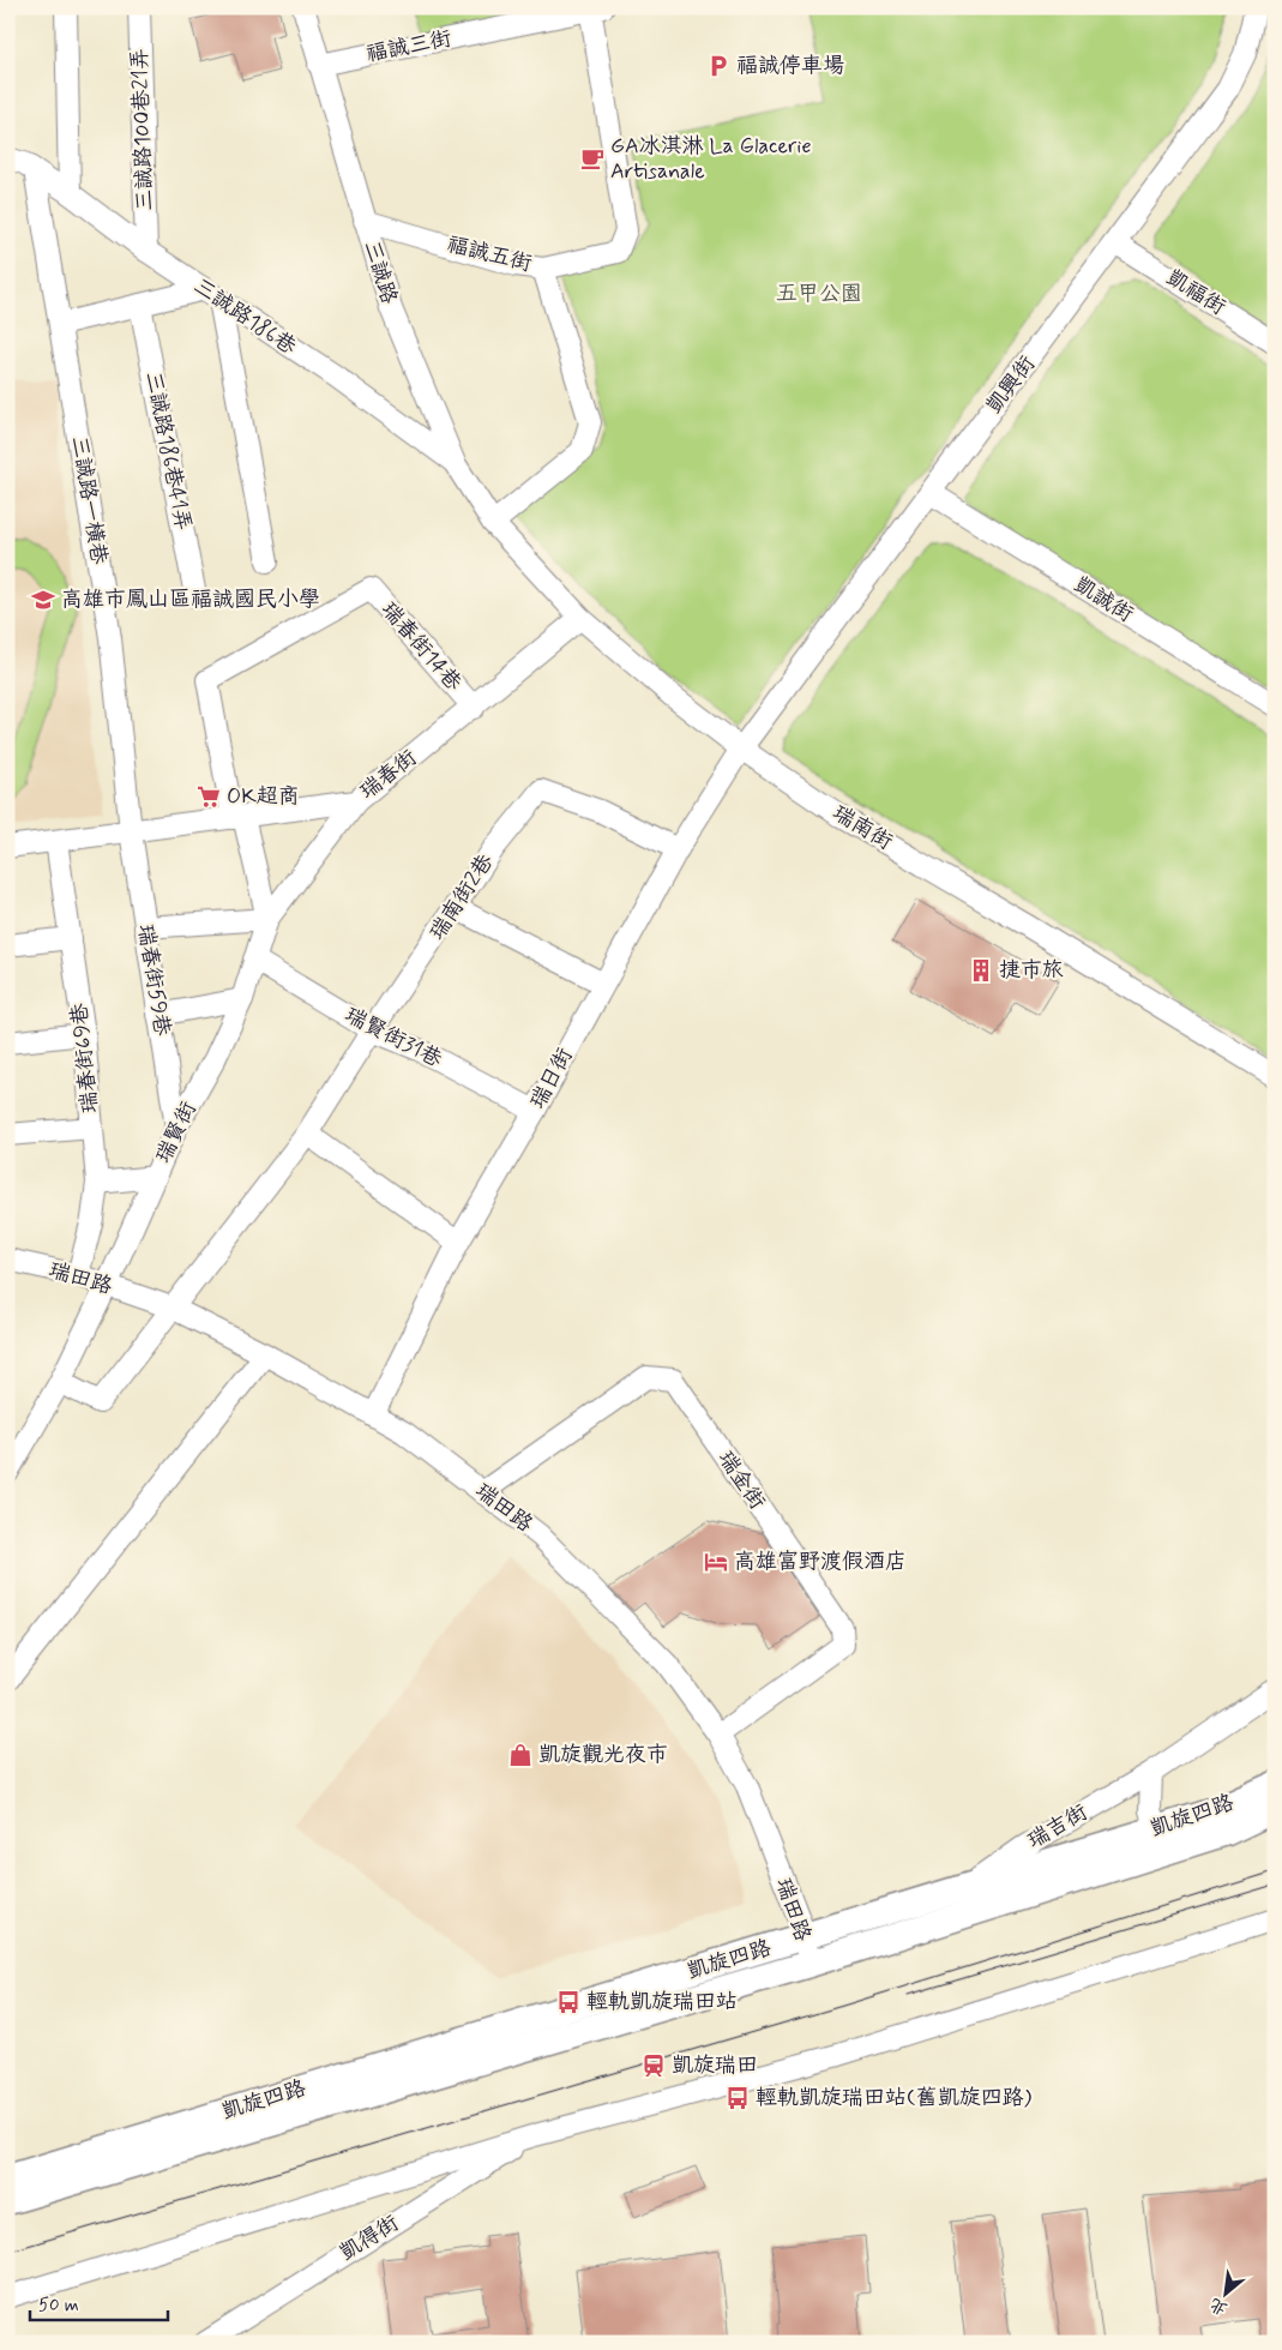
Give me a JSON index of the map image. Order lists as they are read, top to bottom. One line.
{"streets":{"street":["福誠三街","三誠路100巷21弄","福誠五街","三誠路","凱福街","三誠路186巷","凱興街","三誠路186巷41弄","三誠路一橫巷","凱誠街","瑞春街14巷","瑞春街","瑞南街","瑞南街2巷","瑞春街59巷","瑞賢街31巷","瑞春街69巷","瑞日街","瑞賢街","瑞田路","瑞金街","凱旋四路","瑞吉街","凱得街"]},"crossings":[["福誠三街","福誠五街"],["福誠三街","三誠路"],["三誠路100巷21弄","三誠路186巷"],["福誠五街","三誠路"],["三誠路","三誠路186巷"],["三誠路","瑞南街"],["凱福街","凱興街"],["三誠路186巷","三誠路一橫巷"],["凱興街","凱誠街"],["凱興街","瑞南街"],["凱興街","瑞日街"],["三誠路一橫巷","瑞春街"],["三誠路一橫巷","瑞春街59巷"],["瑞春街14巷","瑞春街"],["瑞春街","瑞南街"],["瑞春街","瑞春街59巷"],["瑞春街","瑞春街69巷"],["瑞春街","瑞賢街"],["瑞南街","瑞日街"],["瑞南街2巷","瑞賢街31巷"],["瑞南街2巷","瑞日街"],["瑞南街2巷","瑞賢街"],["瑞南街2巷","瑞田路"],["瑞春街59巷","瑞賢街"],["瑞賢街31巷","瑞日街"],["瑞賢街31巷","瑞賢街"],["瑞春街69巷","瑞田路"],["瑞日街","瑞田路"],["瑞賢街","瑞田路"],["瑞田路","瑞金街"],["瑞田路","凱旋四路"],["凱旋四路","瑞吉街"]],"parks":["五甲公園"],"places":{"parking":["福誠停車場"],"cafe":["GA冰淇淋 La Glacerie Artisanale"],"school or university":["高雄市鳳山區福誠國民小學"],"supermarket":["OK超商"],"building":["捷市旅"],"hotel":["高雄富野渡假酒店"],"shop":["凱旋觀光夜市"],"bus stop":["輕軌凱旋瑞田站","輕軌凱旋瑞田站(舊凱旋四路)"],"station":["凱旋瑞田"]},"scale_bar":"50 m","north":"bottom left"}
